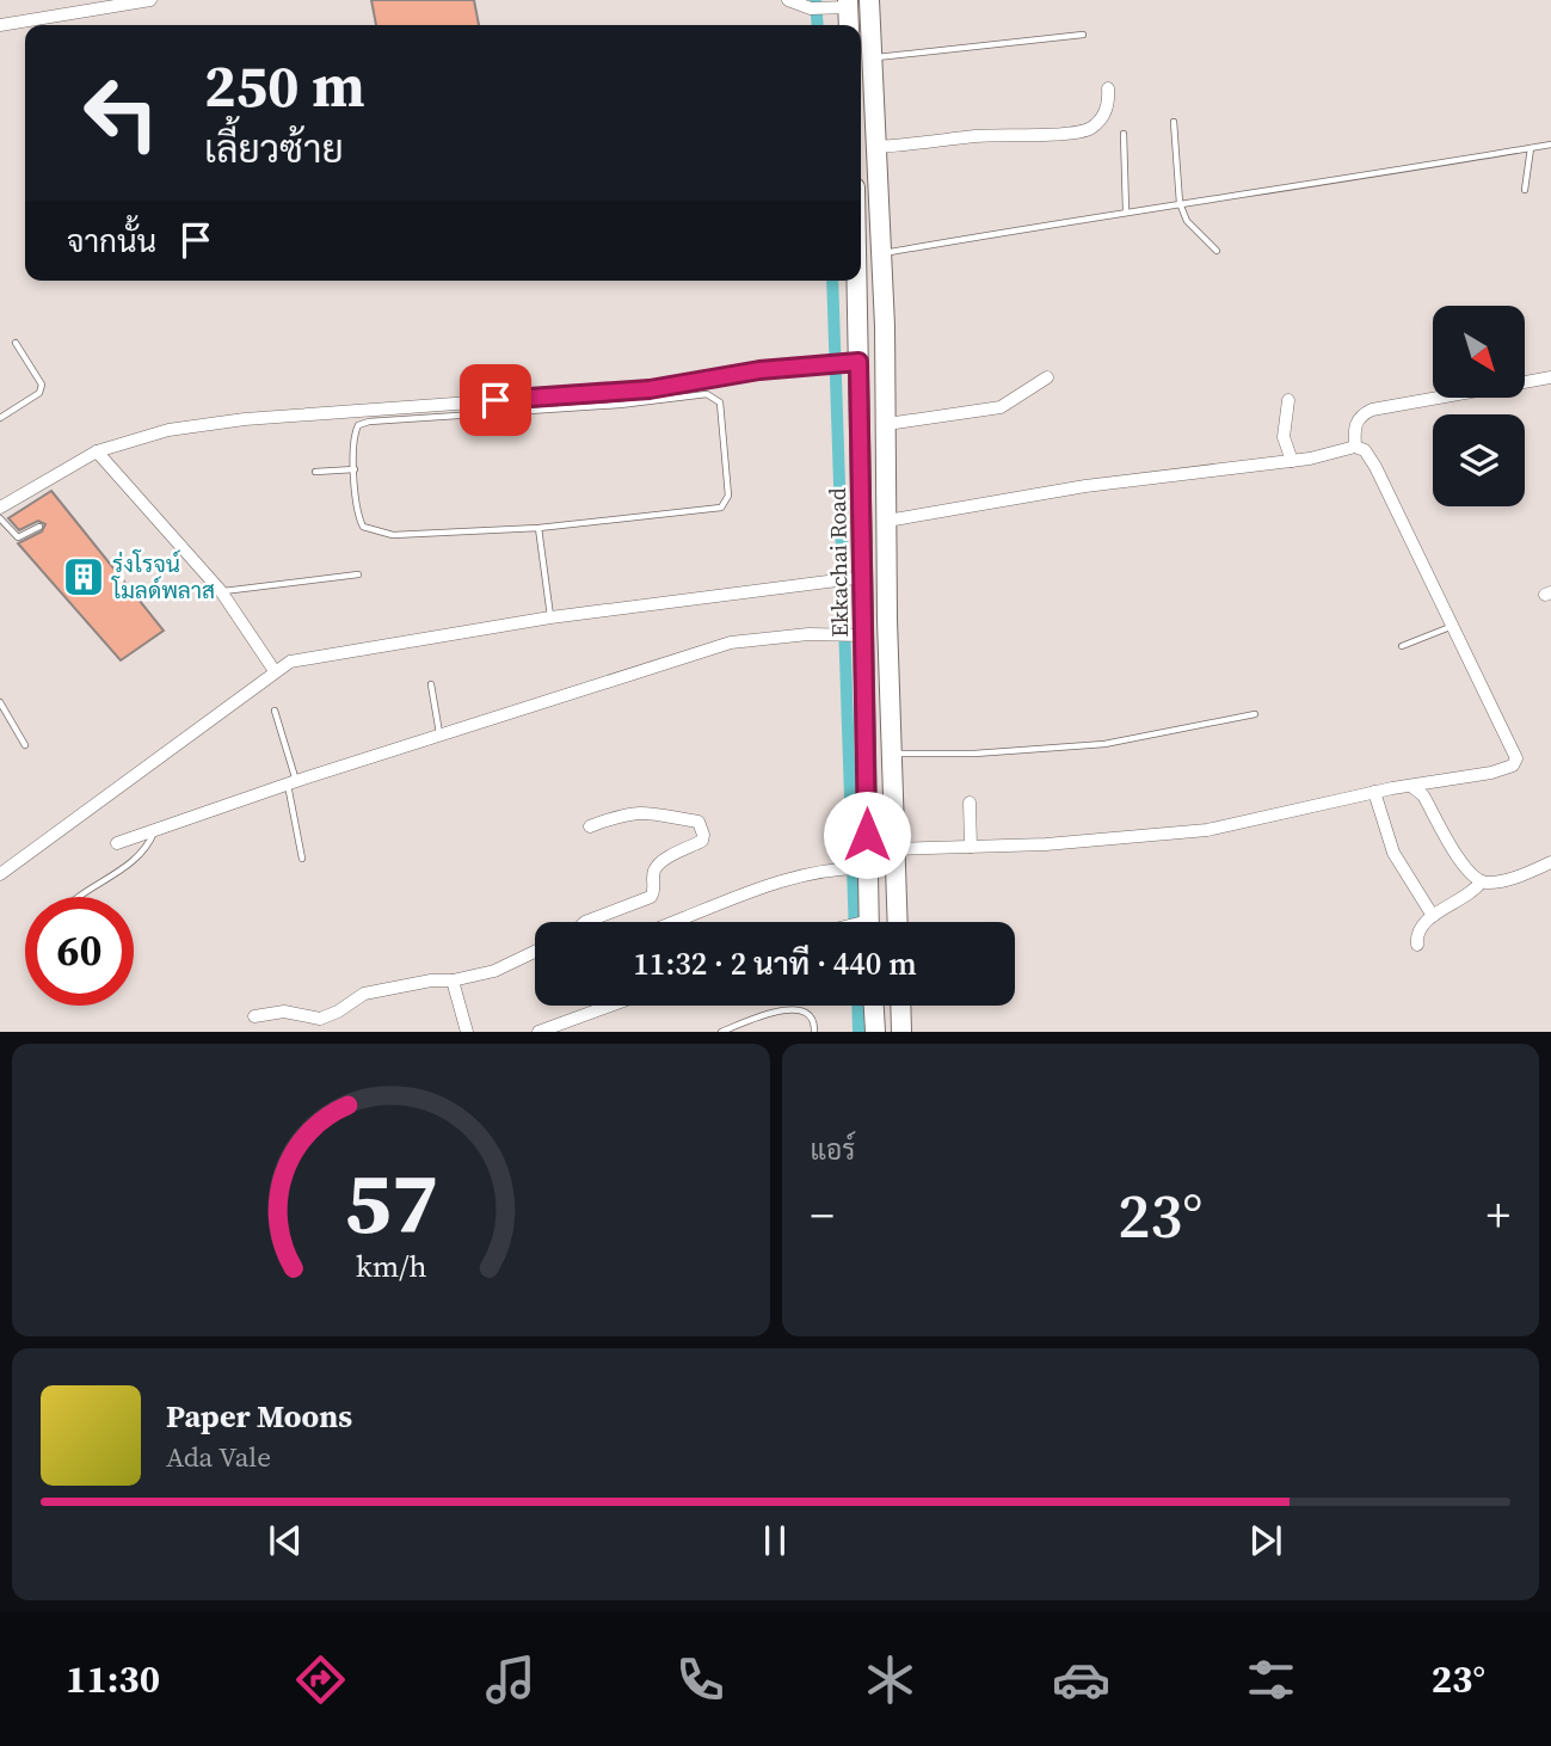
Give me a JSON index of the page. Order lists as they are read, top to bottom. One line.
{"streets":{"main road":["Ekkachai Road"]},"places":{"building":["รุ่งโรจน์ โมลด์พลาส"]},"north":"bottom right","page":{"turn":["250 m","เลี้ยวซ้าย"],"then":"จากนั้น","limit":"60","trip":"11:32 · 2 นาที · 440 m","tile":"แอร์","heat":["−","23°","+"],"song":["Paper Moons","Ada Vale"],"tabs":["11:30","23°"],"gauge":["57","km/h"]}}
